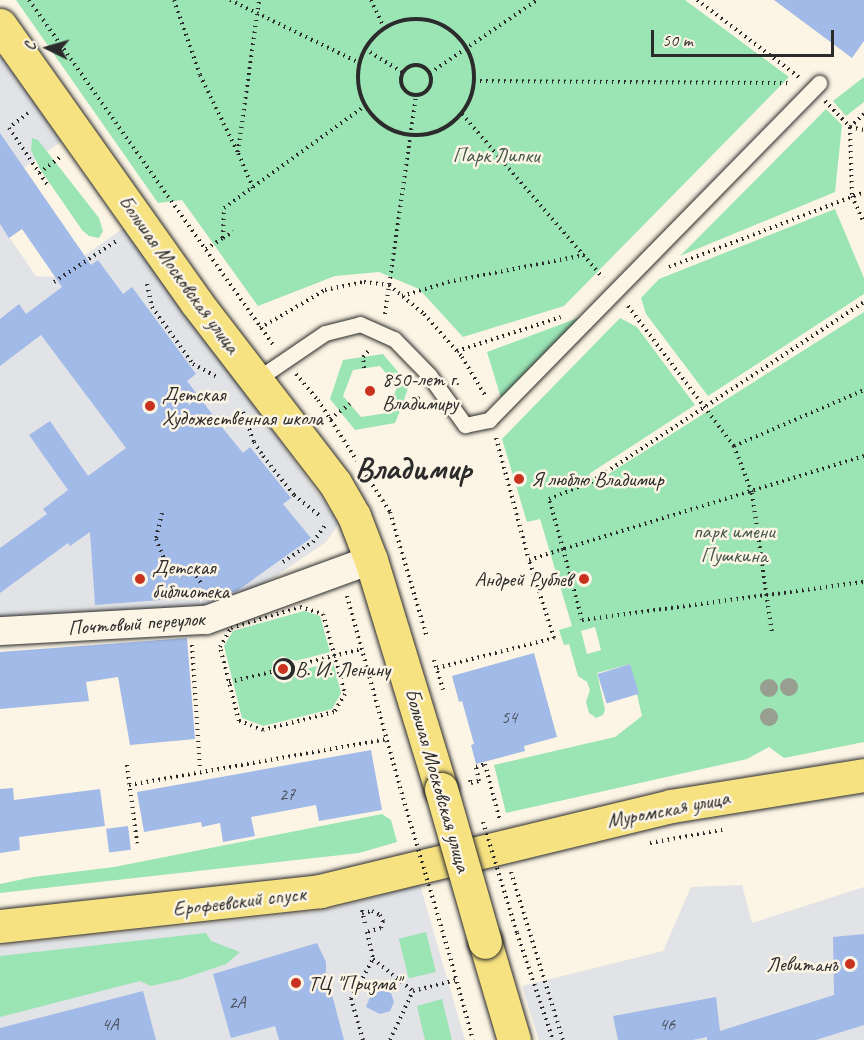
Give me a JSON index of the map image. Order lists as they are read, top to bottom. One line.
{"streets":{"main road":["Большая Московская улица","Муромская улица","Ерофеевский спуск"],"street":["Почтовый переулок"]},"crossings":[["Большая Московская улица","Почтовый переулок"],["Муромская улица","Ерофеевский спуск"]],"districts":["Владимир"],"parks":["Парк Липки","парк имени Пушкина"],"places":["850-лет г. Владимиру","Детская Художественная школа","Я люблю Владимир","Детская библиотека","Андрей Рублев","В. И. Ленину","Левитанъ","ТЦ \"Призма\""],"house_numbers":["54","27","2А","4А","46"],"scale_bar":"50 m","north":"left"}
